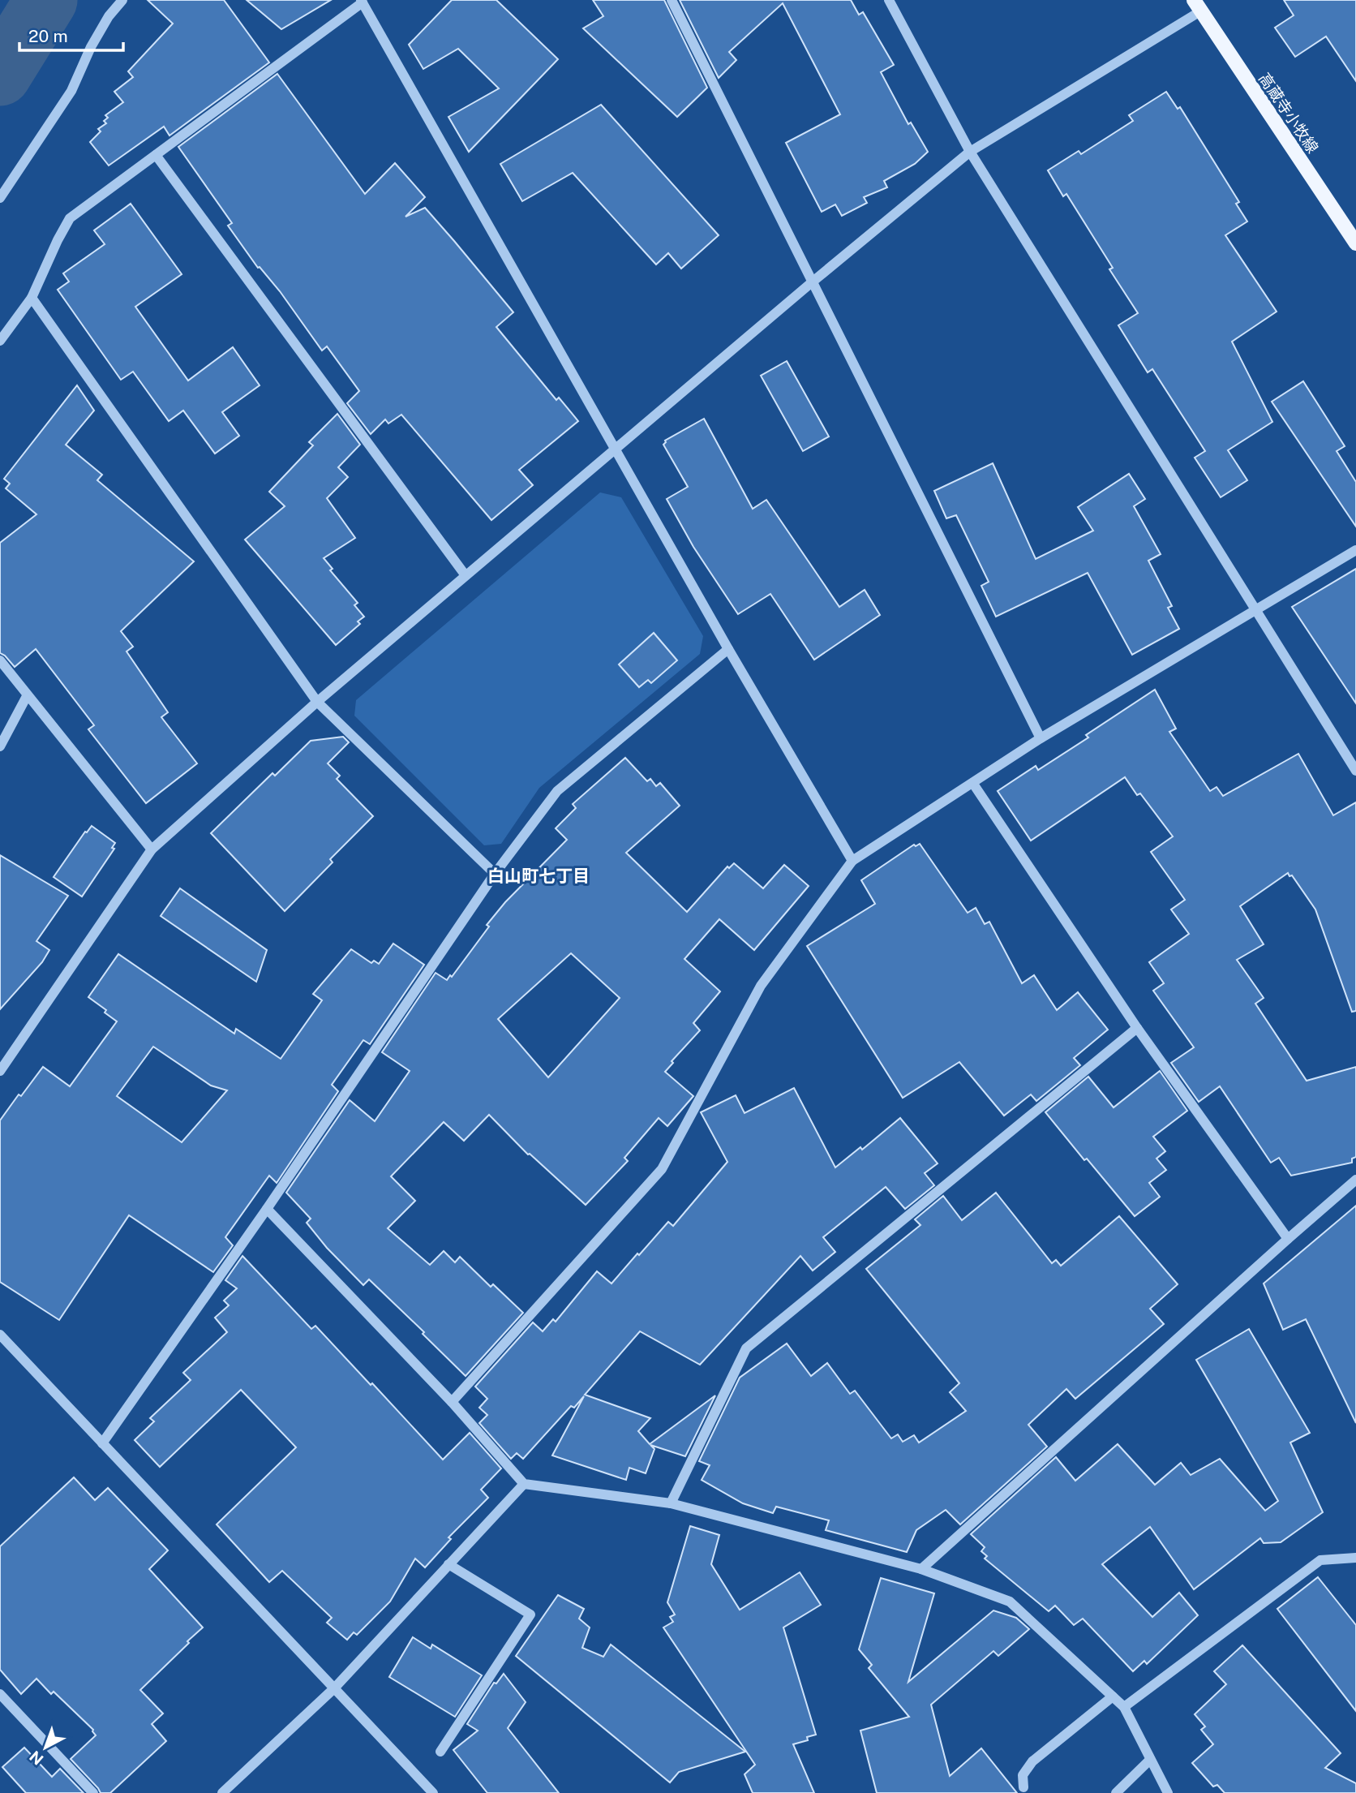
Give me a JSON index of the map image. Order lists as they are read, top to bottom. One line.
{"streets":{"main road":["高蔵寺小牧線"]},"districts":["白山町七丁目"],"scale_bar":"20 m","north":"bottom left"}
